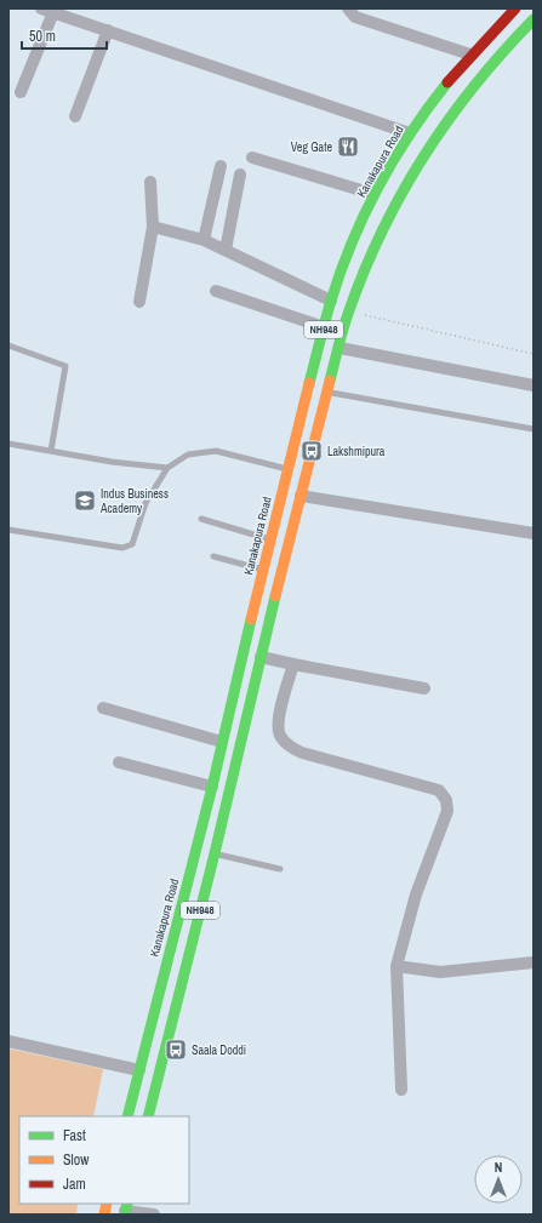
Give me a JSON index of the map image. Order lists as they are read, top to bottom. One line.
{"streets":{"highway":["Kanakapura Road","NH948"]},"places":{"restaurant":["Veg Gate"],"bus stop":["Lakshmipura","Saala Doddi"],"school or university":["Indus Business Academy"]},"legend":["Fast","Slow","Jam"],"scale_bar":"50 m","north":"top"}
